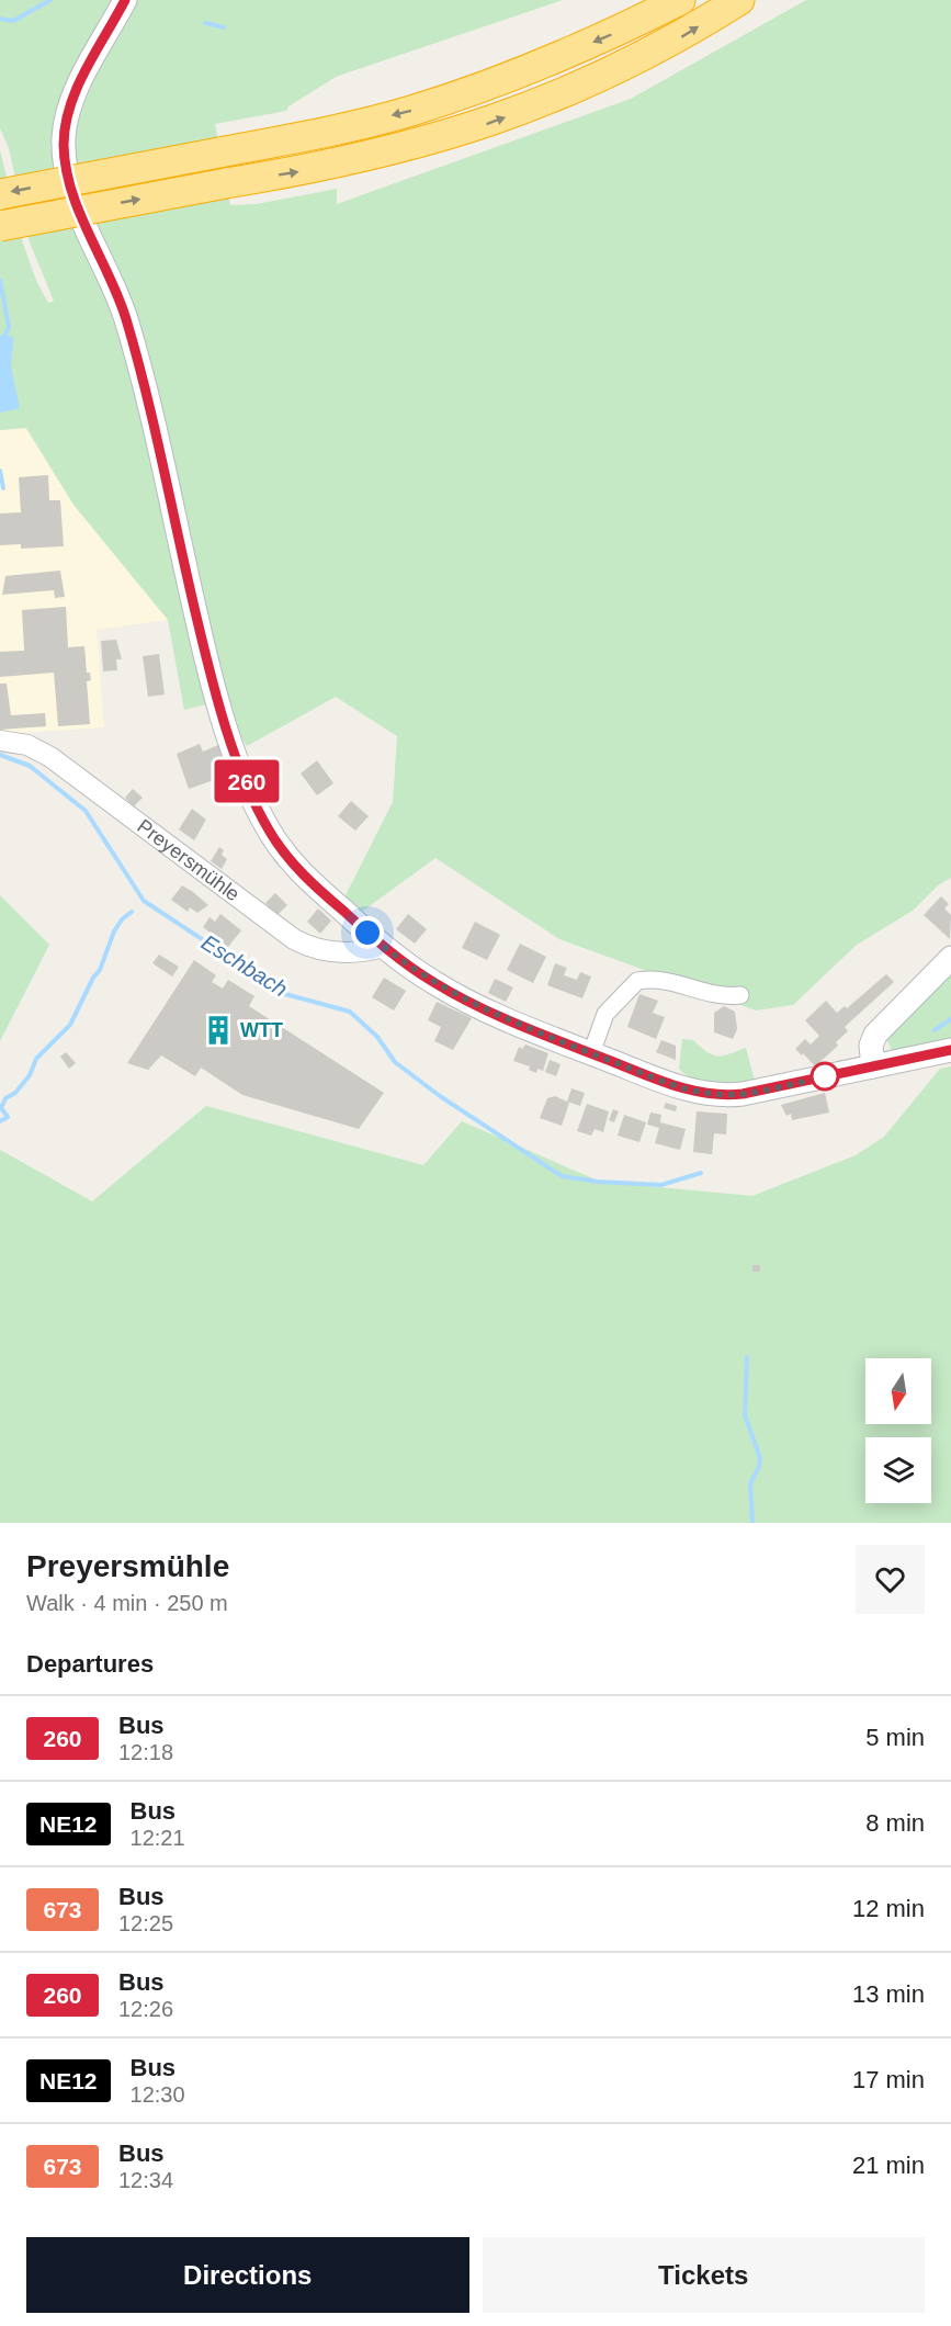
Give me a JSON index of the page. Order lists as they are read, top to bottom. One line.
{"streets":{"street":["Preyersmühle"]},"water":["Eschbach"],"places":{"building":["WTT"]},"lines":["bus line 260"],"north":"bottom","page":{"on_map":"260","heading":[["Preyersmühle","Walk · 4 min · 250 m"],"Departures"],"list":[{"mark":"260","name":"Bus","note":"12:18","value":"5 min"},{"mark":"NE12","name":"Bus","note":"12:21","value":"8 min"},{"mark":"673","name":"Bus","note":"12:25","value":"12 min"},{"mark":"260","name":"Bus","note":"12:26","value":"13 min"},{"mark":"NE12","name":"Bus","note":"12:30","value":"17 min"},{"mark":"673","name":"Bus","note":"12:34","value":"21 min"}],"buttons":["Directions","Tickets"]}}
